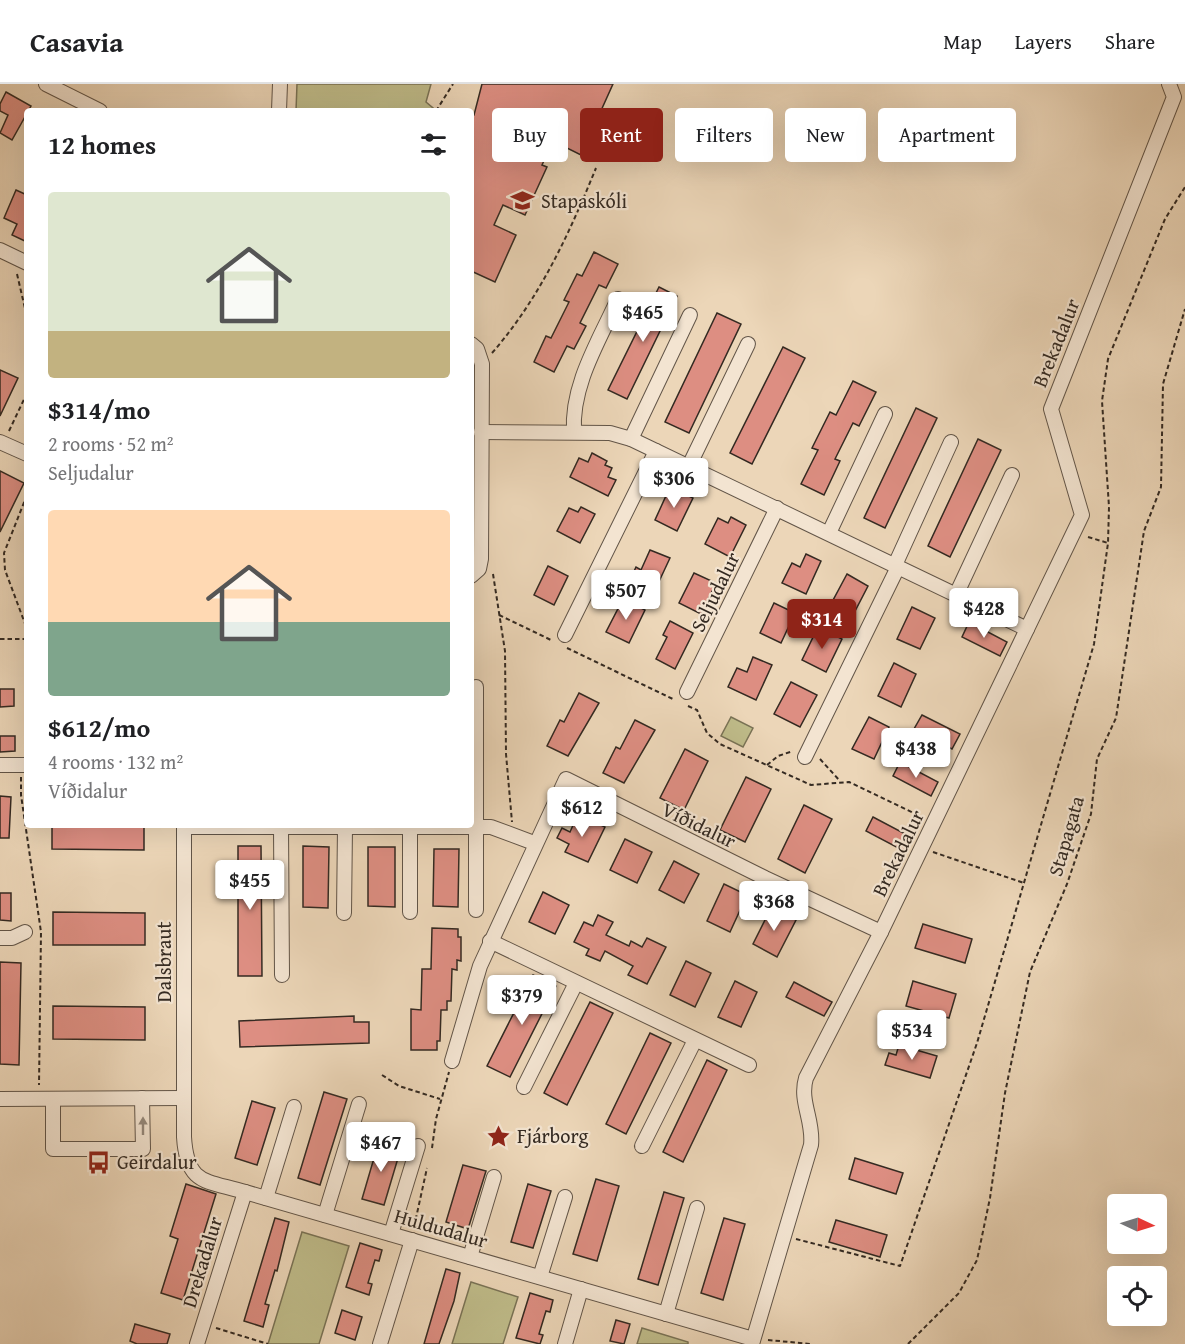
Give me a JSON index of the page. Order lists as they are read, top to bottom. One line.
{"streets":{"street":["Brekadalur","Seljudalur","Víðidalur","Dalsbraut","Huldudalur","Drekadalur"],"path":["Stapagata"]},"crossings":[["Brekadalur","Víðidalur"],["Brekadalur","Huldudalur"],["Dalsbraut","Huldudalur"],["Huldudalur","Drekadalur"]],"places":{"school or university":["Stapaskóli"],"place":["Fjárborg"],"bus stop":["Geirdalur"]},"north":"right","page":{"header":"Casavia","nav":["Map","Layers","Share"],"chip":["Buy","Rent","Filters","New","Apartment"],"heading":"12 homes","list":[{"name":"$314/mo","note":"2 rooms · 52 m² · Seljudalur"},{"name":"$612/mo","note":"4 rooms · 132 m² · Víðidalur"}],"price":["$465","$306","$507","$428","$314","$438","$612","$455","$368","$379","$534","$467"]}}
